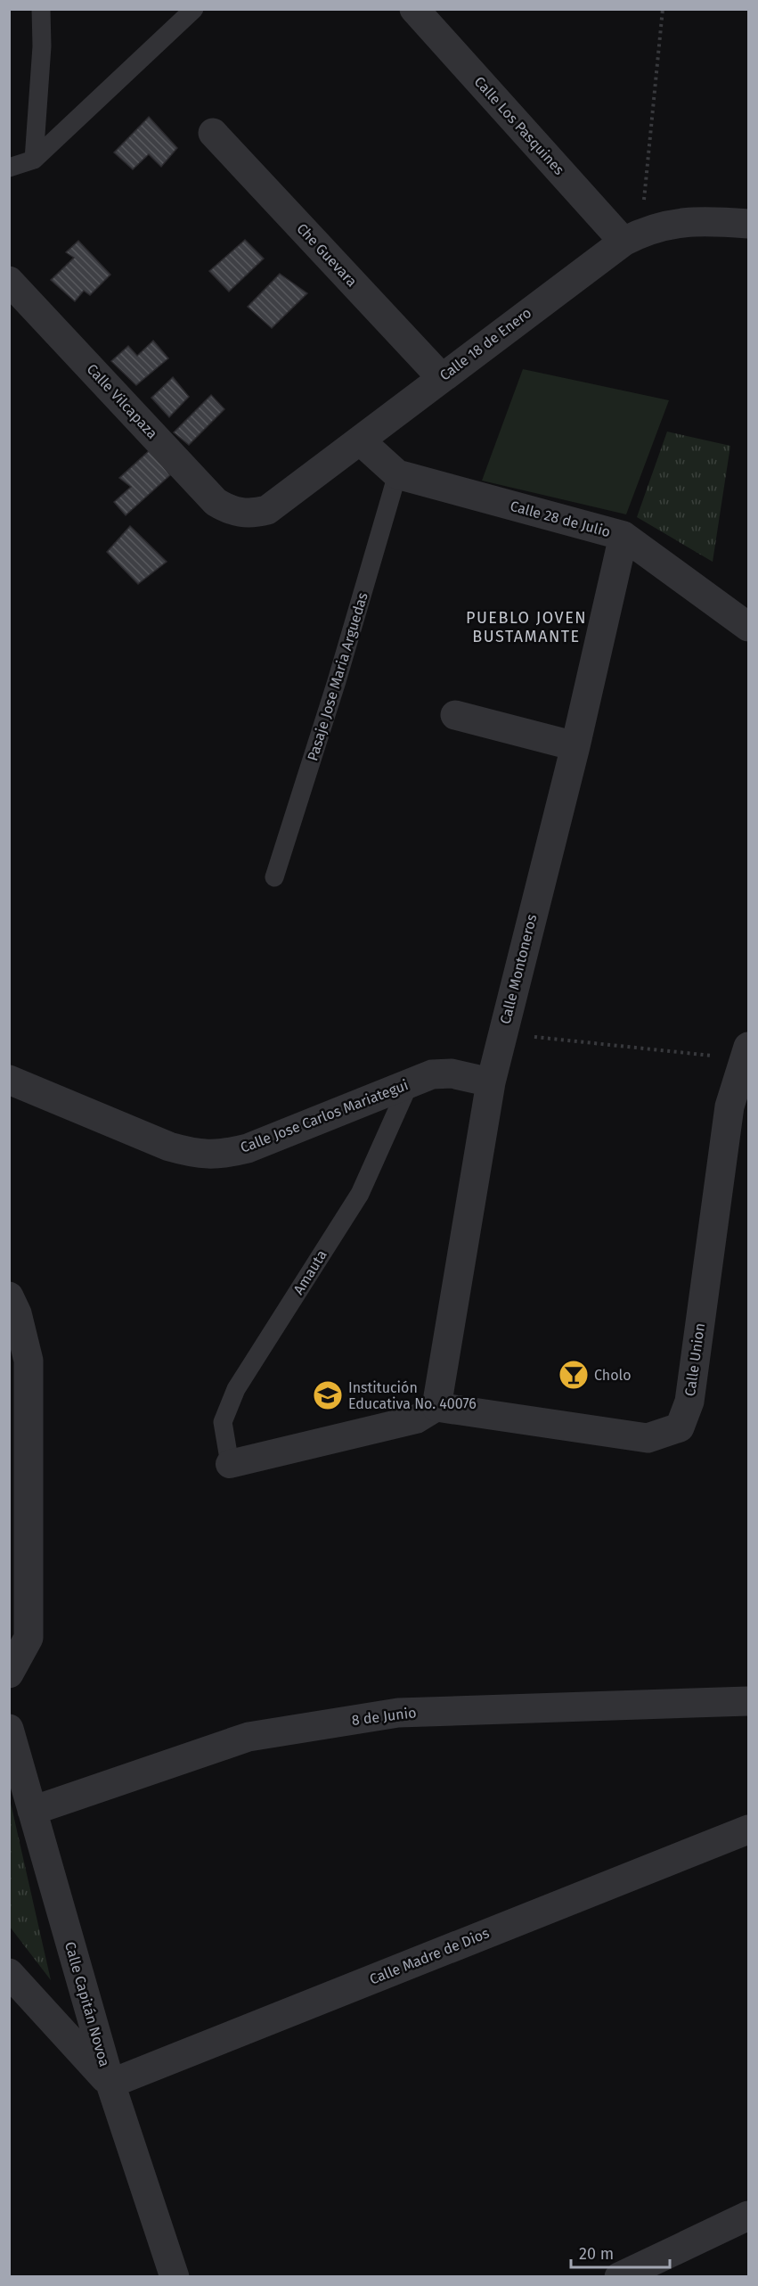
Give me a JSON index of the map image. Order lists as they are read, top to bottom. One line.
{"streets":{"street":["Calle Los Pasquines","Che Guevara","Calle 18 de Enero","Calle Vilcapaza","Calle 28 de Julio","Calle Montoneros","Calle Jose Carlos Mariategui","Calle Union","8 de Junio","Calle Madre de Dios","Calle Capitán Novoa"],"lane":["Pasaje Jose Maria Arguedas","Amauta"]},"crossings":[["Calle Los Pasquines","Calle 18 de Enero"],["Che Guevara","Calle 18 de Enero"],["Calle 18 de Enero","Calle Vilcapaza"],["Calle 18 de Enero","Calle 28 de Julio"],["Calle 28 de Julio","Pasaje Jose Maria Arguedas"],["Calle 28 de Julio","Calle Montoneros"],["Calle Montoneros","Calle Jose Carlos Mariategui"],["Calle Montoneros","Calle Union"],["Calle Jose Carlos Mariategui","Amauta"],["8 de Junio","Calle Capitán Novoa"],["Calle Madre de Dios","Calle Capitán Novoa"]],"districts":["PUEBLO JOVEN BUSTAMANTE"],"places":{"bar":["Cholo"],"school or university":["Institución Educativa No. 40076"]},"scale_bar":"20 m"}
